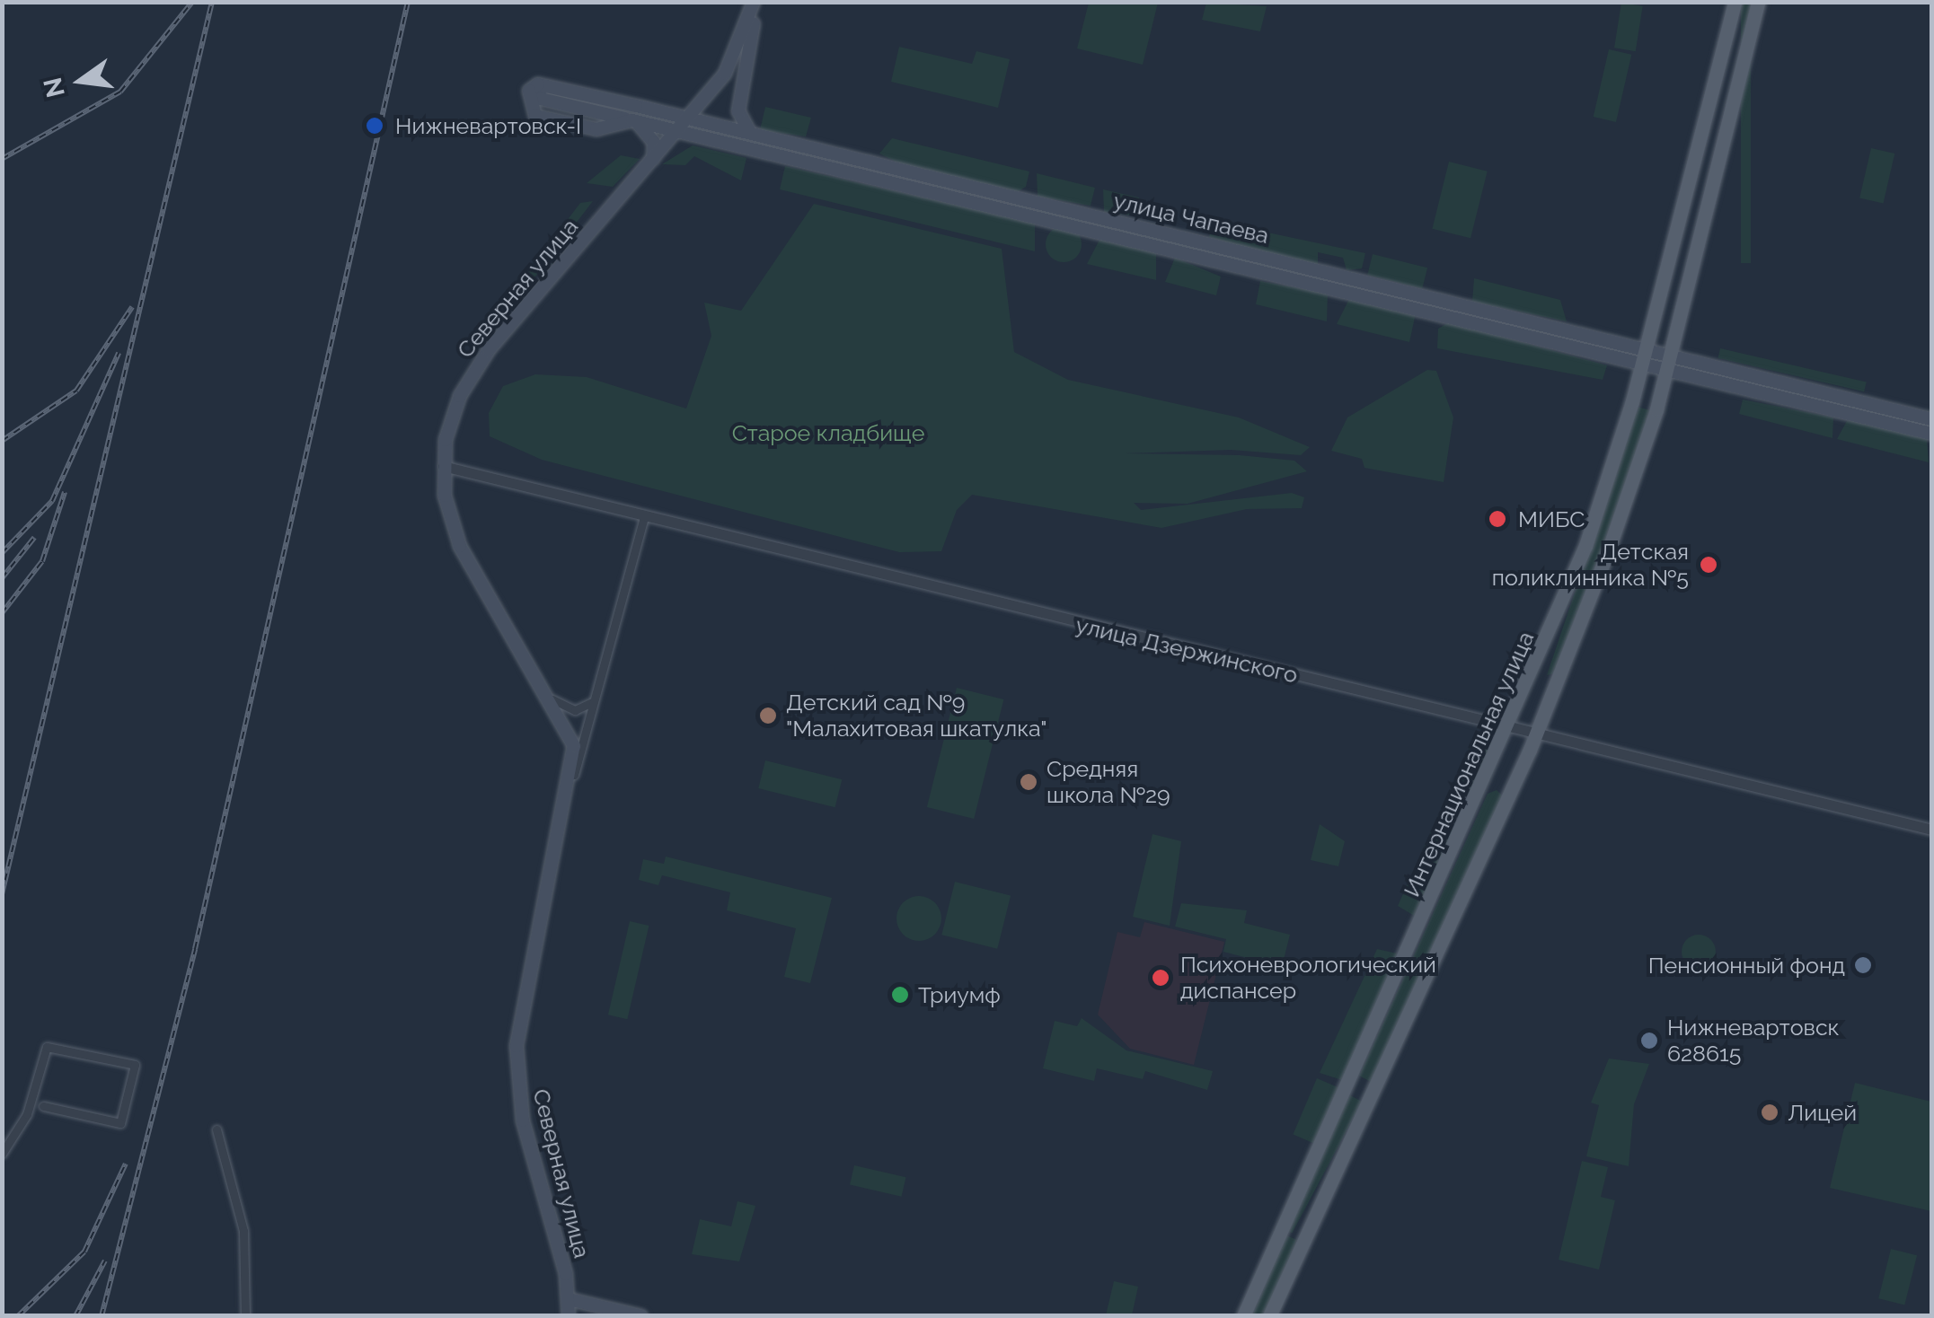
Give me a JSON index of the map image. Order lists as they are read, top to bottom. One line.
{"streets":{"main road":["улица Чапаева","Северная улица","Интернациональная улица"],"street":["улица Дзержинского"]},"crossings":[["улица Чапаева","Северная улица"],["улица Чапаева","Интернациональная улица"],["Северная улица","улица Дзержинского"],["улица Дзержинского","Интернациональная улица"]],"parks":["Старое кладбище"],"places":["Нижневартовск-I","МИБС","Детская поликлинника №5","Детский сад №9 \"Малахитовая шкатулка\"","Средняя школа №29","Пенсионный фонд","Психоневрологический диспансер","Триумф","Нижневартовск 628615","Лицей"],"north":"left"}
